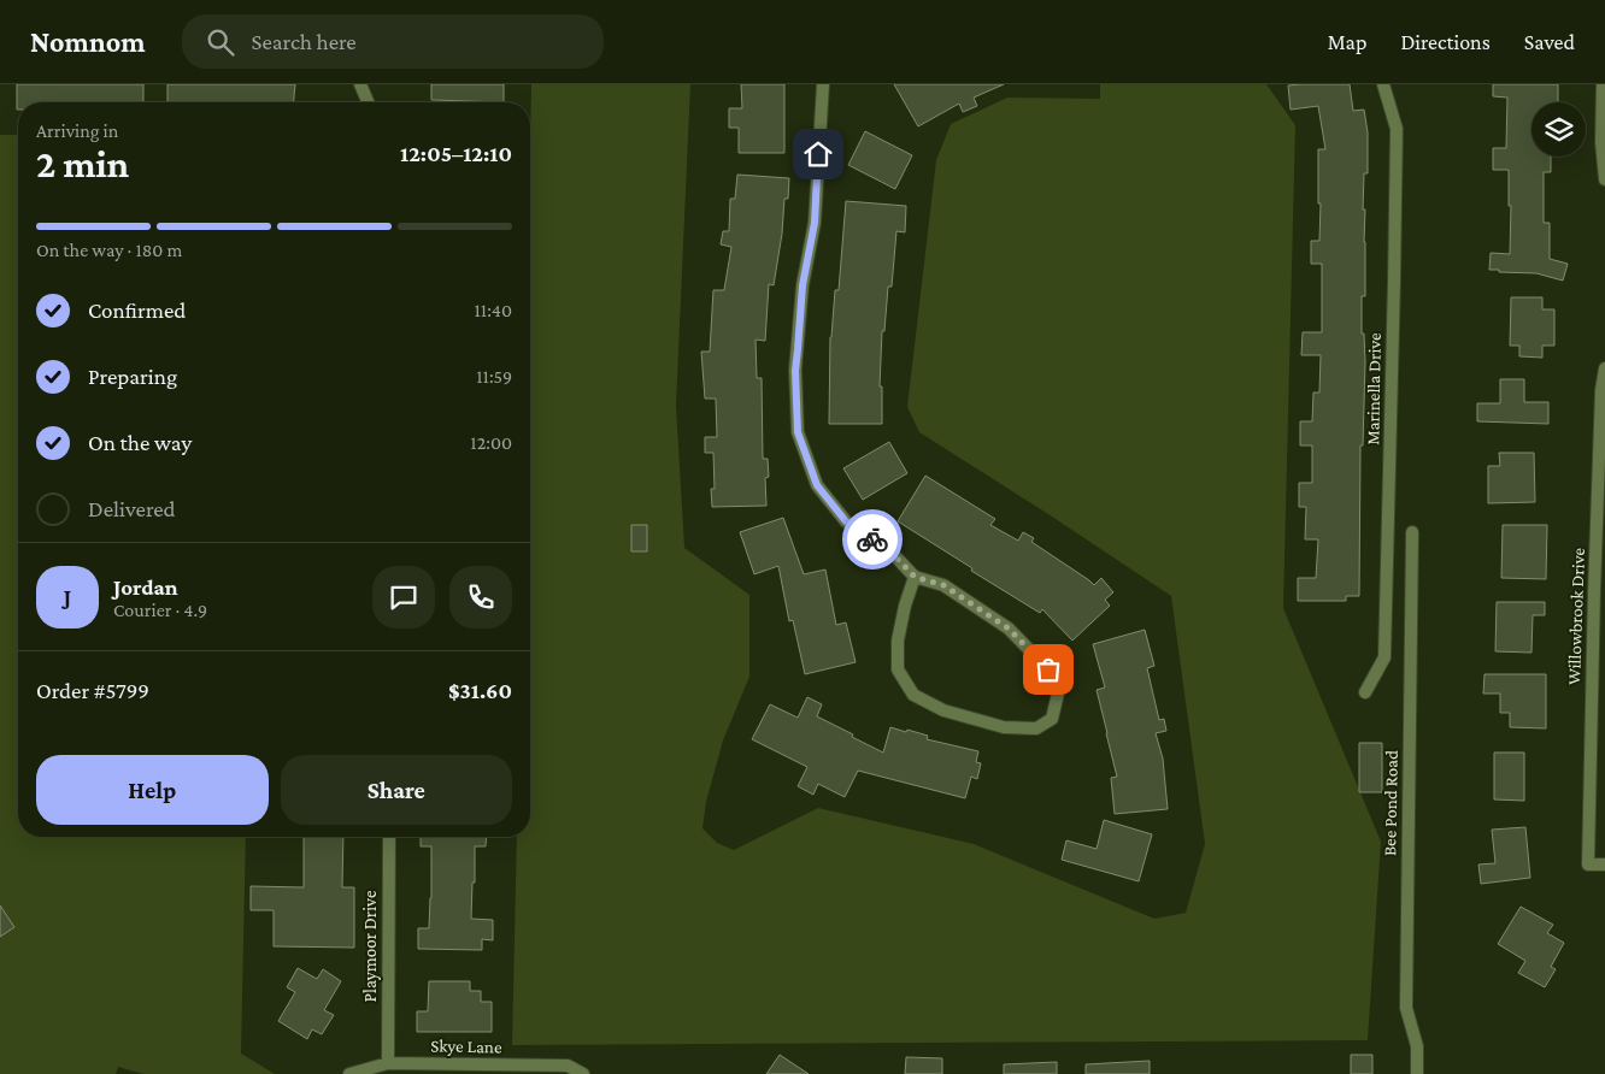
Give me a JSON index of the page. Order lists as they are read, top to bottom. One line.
{"streets":{"street":["Marinella Drive","Willowbrook Drive","Bee Pond Road","Playmoor Drive","Skye Lane"]},"crossings":[["Playmoor Drive","Skye Lane"]],"page":{"header":"Nomnom","search":"Search here","nav":["Map","Directions","Saved"],"heading":["2 min","Arriving in","12:05–12:10"],"panel":["Jordan","Courier · 4.9","Order #5799","$31.60"],"bar":"On the way · 180 m","list":[["Confirmed","11:40"],["Preparing","11:59"],["On the way","12:00"],"Delivered"],"round":"J","buttons":["Help","Share"]}}
